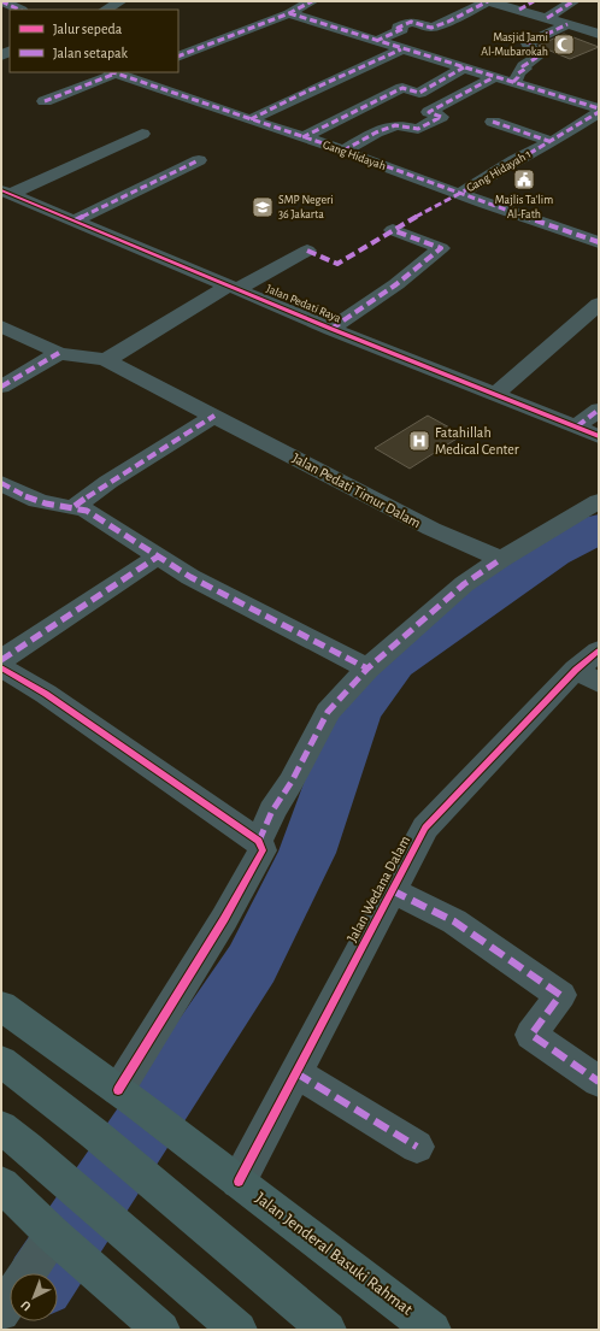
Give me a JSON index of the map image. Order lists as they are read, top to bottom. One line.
{"streets":{"main road":["Jalan Jenderal Basuki Rahmat"],"street":["Gang Hidayah","Gang Hidayah 1","Jalan Pedati Raya","Jalan Pedati Timur Dalam","Jalan Wedana Dalam"]},"crossings":[["Gang Hidayah","Gang Hidayah 1"],["Jalan Wedana Dalam","Jalan Jenderal Basuki Rahmat"]],"places":{"mosque":["Masjid Jami Al-Mubarokah"],"public building":["Majlis Ta'lim Al-Fath"],"school or university":["SMP Negeri 36 Jakarta"],"hospital":["Fatahillah Medical Center"]},"legend":["Jalur sepeda","Jalan setapak"],"north":"bottom left"}
